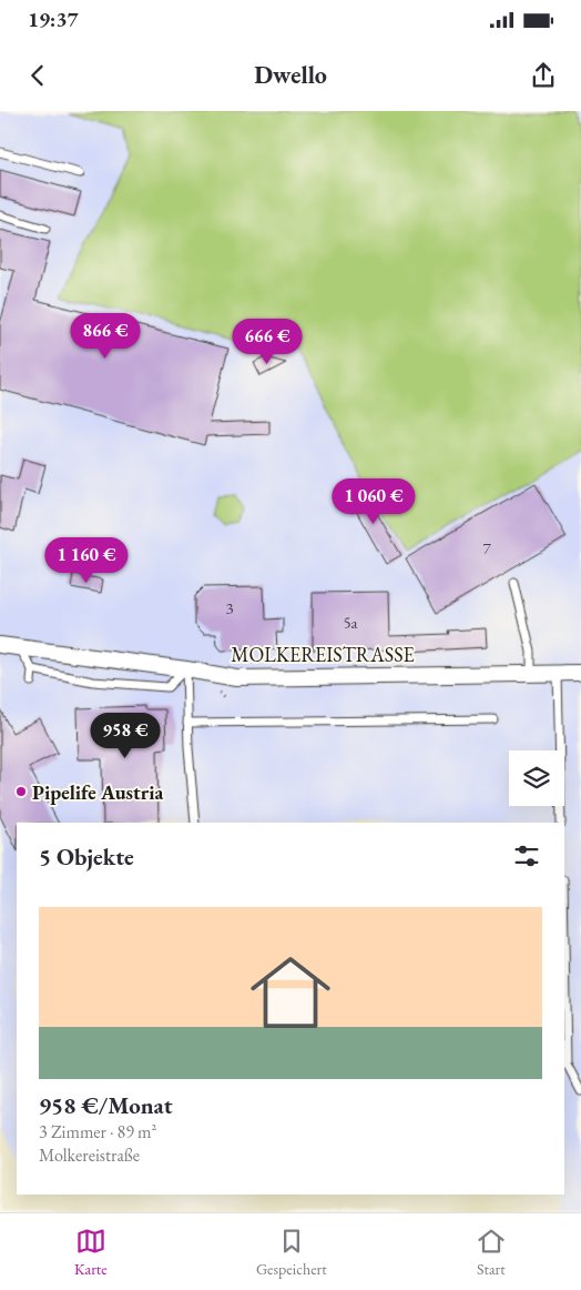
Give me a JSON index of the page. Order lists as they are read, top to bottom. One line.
{"streets":{"street":["MOLKEREISTRASSE"]},"places":["Pipelife Austria"],"house_numbers":["7","3","5a"],"page":{"status":"19:37","header":"Dwello","price":["866 €","666 €","1 060 €","1 160 €","958 €"],"heading":"5 Objekte","list":[{"name":"958 €/Monat","note":"3 Zimmer · 89 m² · Molkereistraße"}],"tabs":["Karte","Gespeichert","Start"]}}
